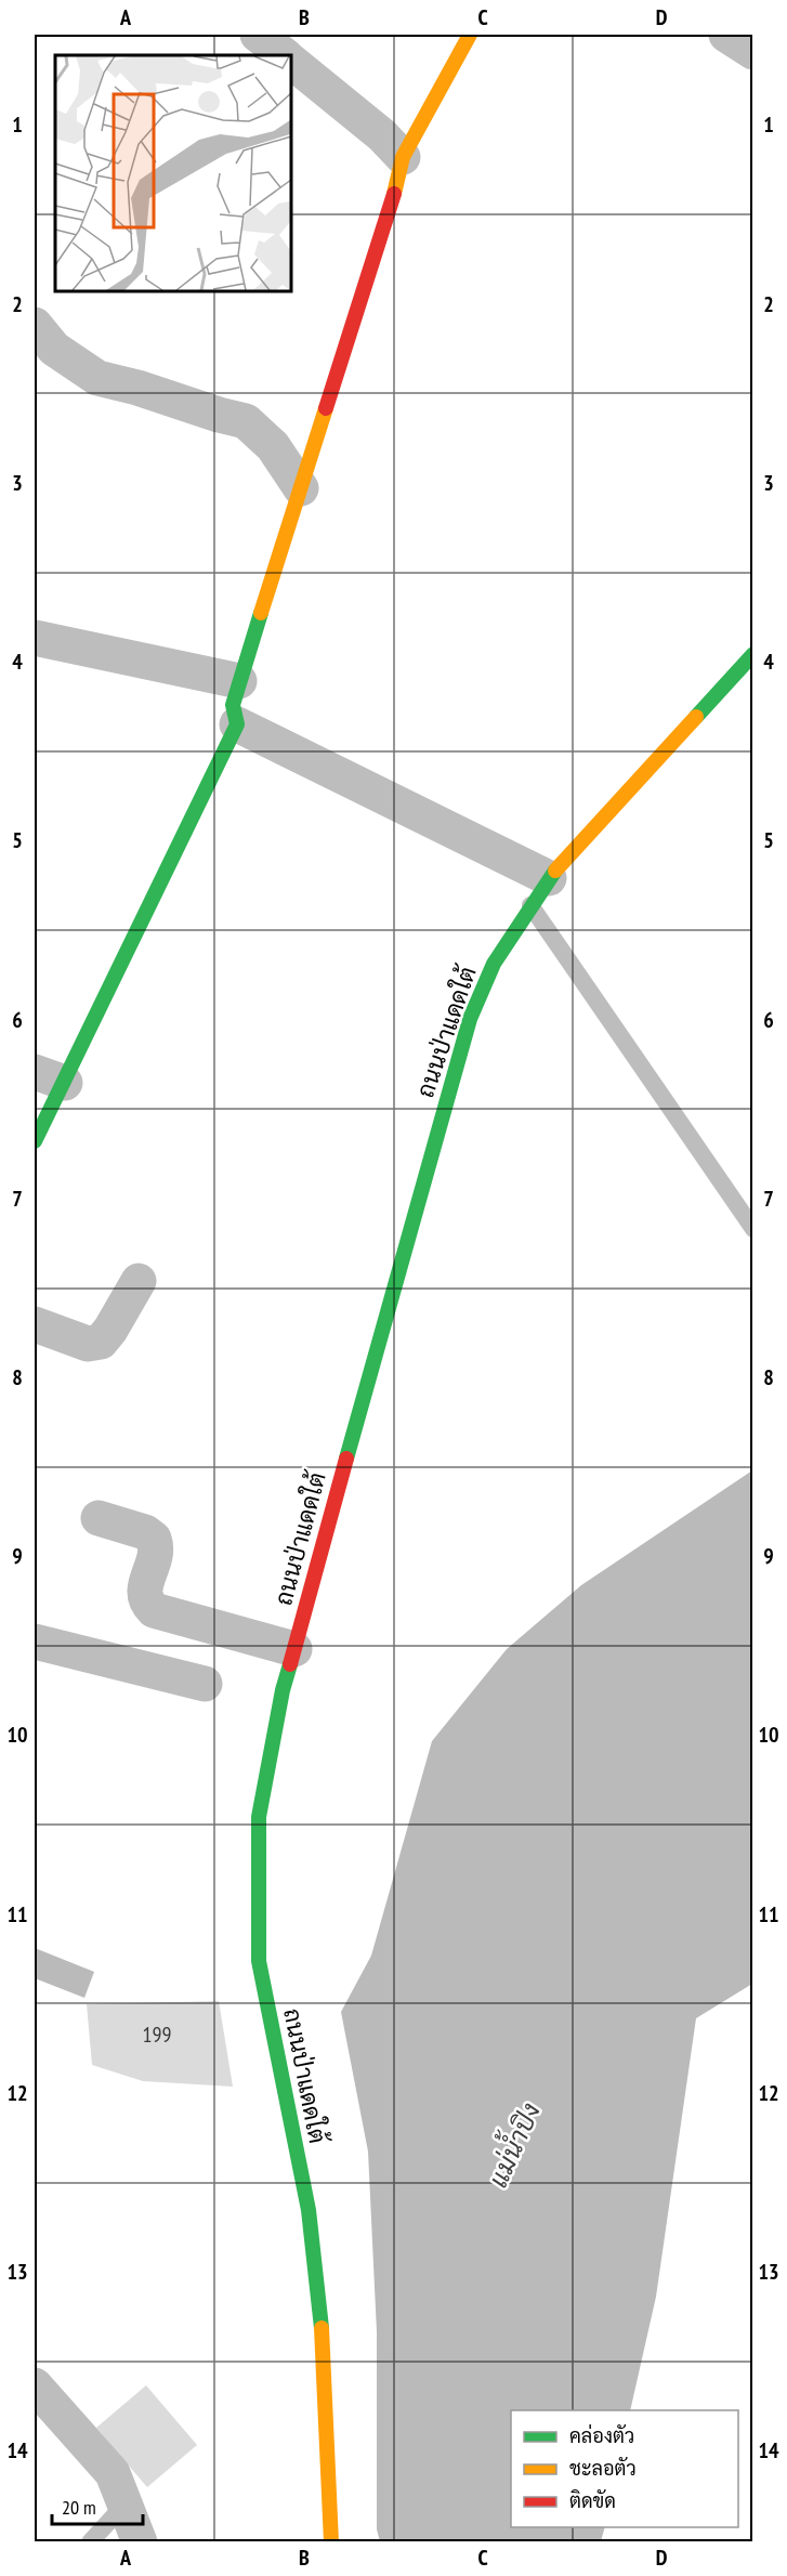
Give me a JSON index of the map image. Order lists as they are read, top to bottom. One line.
{"streets":{"street":["ถนนป่าแดดใต้"]},"water":["แม่น้ำปิง"],"house_numbers":["199"],"legend":["คล่องตัว","ชะลอตัว","ติดขัด"],"scale_bar":"20 m","grid":{"columns":["A","B","C","D"],"rows":["1","2","3","4","5","6","7","8","9","10","11","12","13","14"]}}
